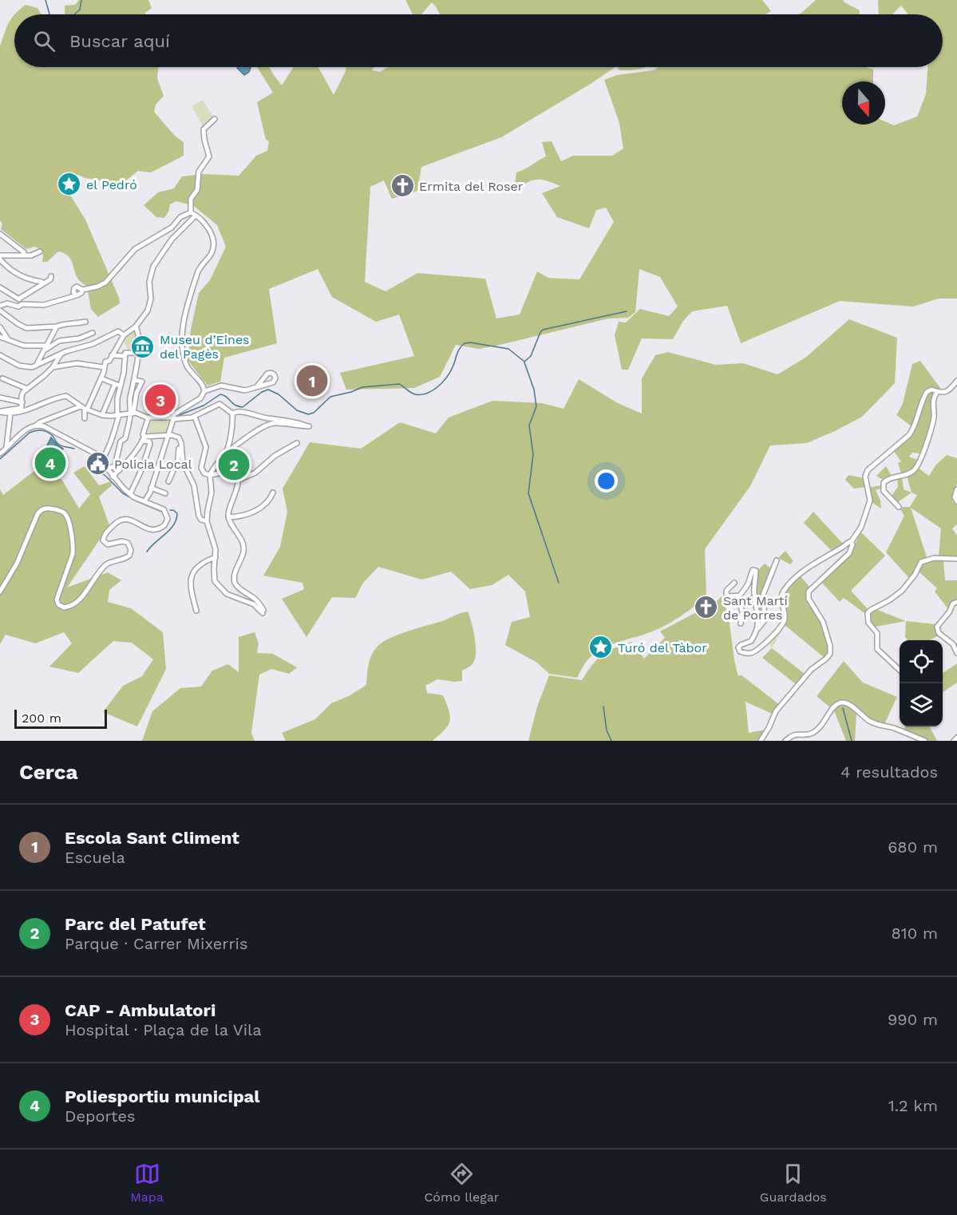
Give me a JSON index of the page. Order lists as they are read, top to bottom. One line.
{"places":{"place":["el Pedró","Turó del Tàbor"],"church":["Ermita del Roser","Sant Martí de Porres"],"museum":["Museu d’Eines del Pagès"],"public building":["Policia Local"]},"scale_bar":"200 m","north":"bottom","page":{"search":"Buscar aquí","pins":["1","3","4","2"],"scale":"200 m","heading":["Cerca","4 resultados"],"list":[{"mark":"1","name":"Escola Sant Climent","note":"Escuela","value":"680 m"},{"mark":"2","name":"Parc del Patufet","note":"Parque · Carrer Mixerris","value":"810 m"},{"mark":"3","name":"CAP - Ambulatori","note":"Hospital · Plaça de la Vila","value":"990 m"},{"mark":"4","name":"Poliesportiu municipal","note":"Deportes","value":"1.2 km"}],"nav":["Mapa","Cómo llegar","Guardados"]}}
